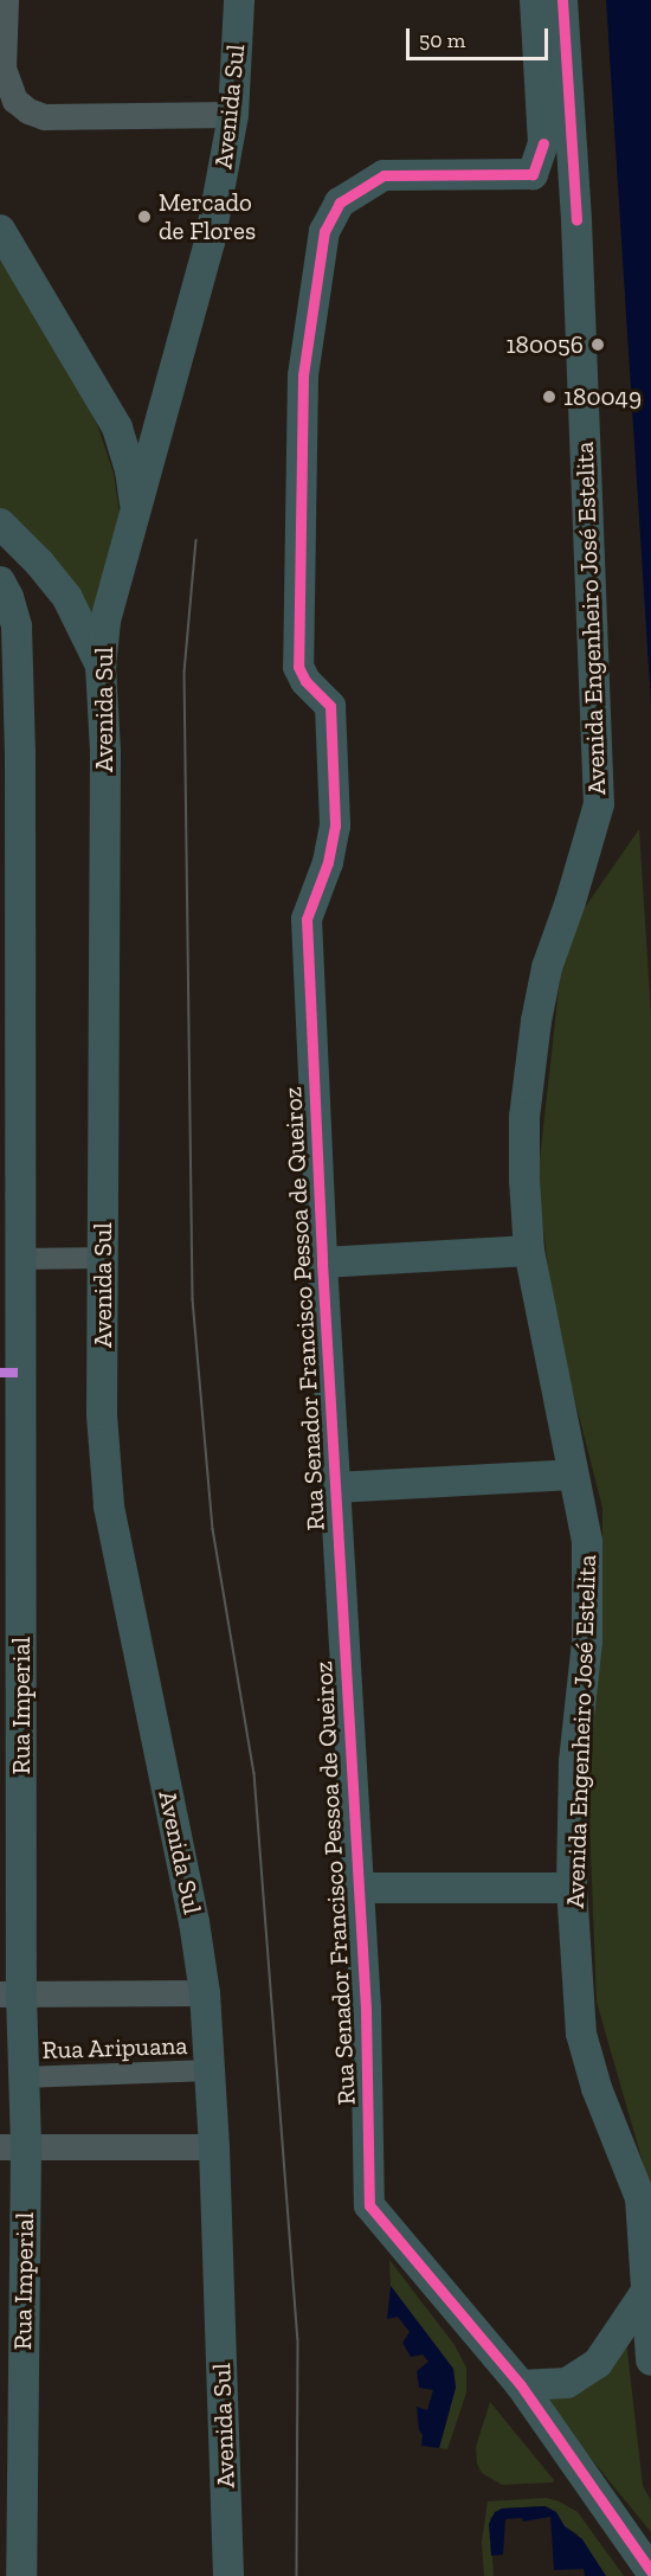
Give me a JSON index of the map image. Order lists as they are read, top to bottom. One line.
{"streets":{"main road":["Avenida Sul","Avenida Engenheiro José Estelita","Rua Senador Francisco Pessoa de Queiroz","Rua Imperial"],"street":["Rua Aripuana"]},"crossings":[["Avenida Sul","Rua Aripuana"],["Rua Imperial","Rua Aripuana"]],"places":["Mercado de Flores","180056","180049"],"scale_bar":"50 m"}
